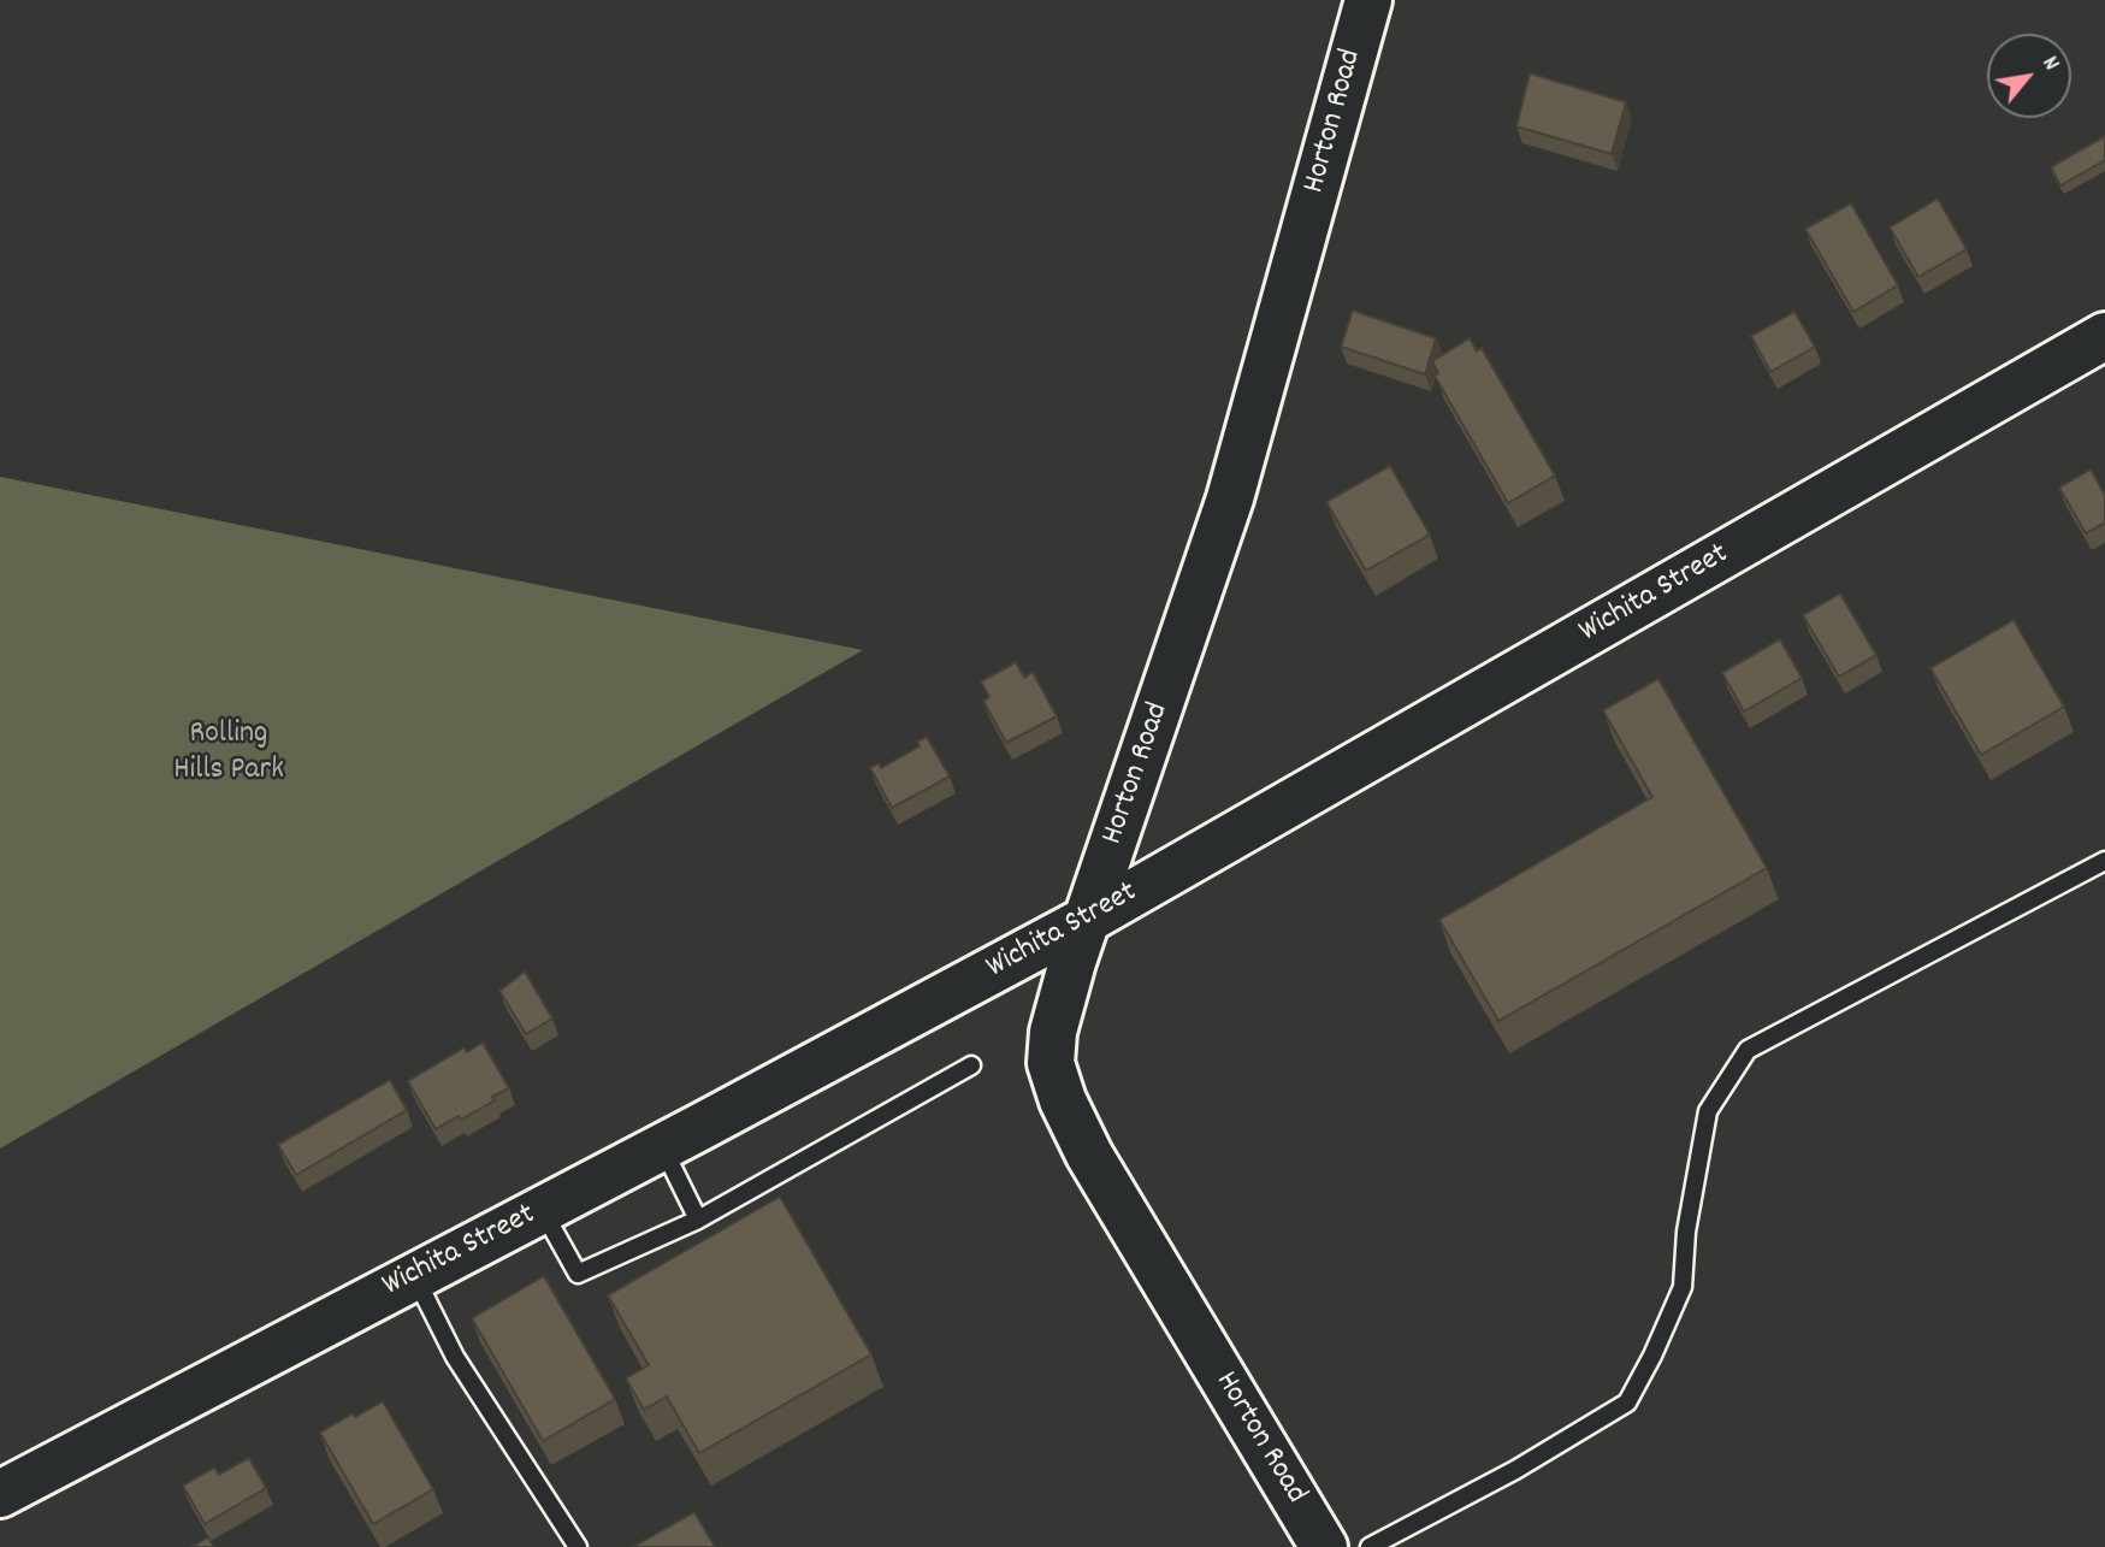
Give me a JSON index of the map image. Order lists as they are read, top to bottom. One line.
{"streets":{"main road":["Horton Road","Wichita Street"]},"crossings":[["Horton Road","Wichita Street"]],"parks":["Rolling Hills Park"],"north":"top right"}
